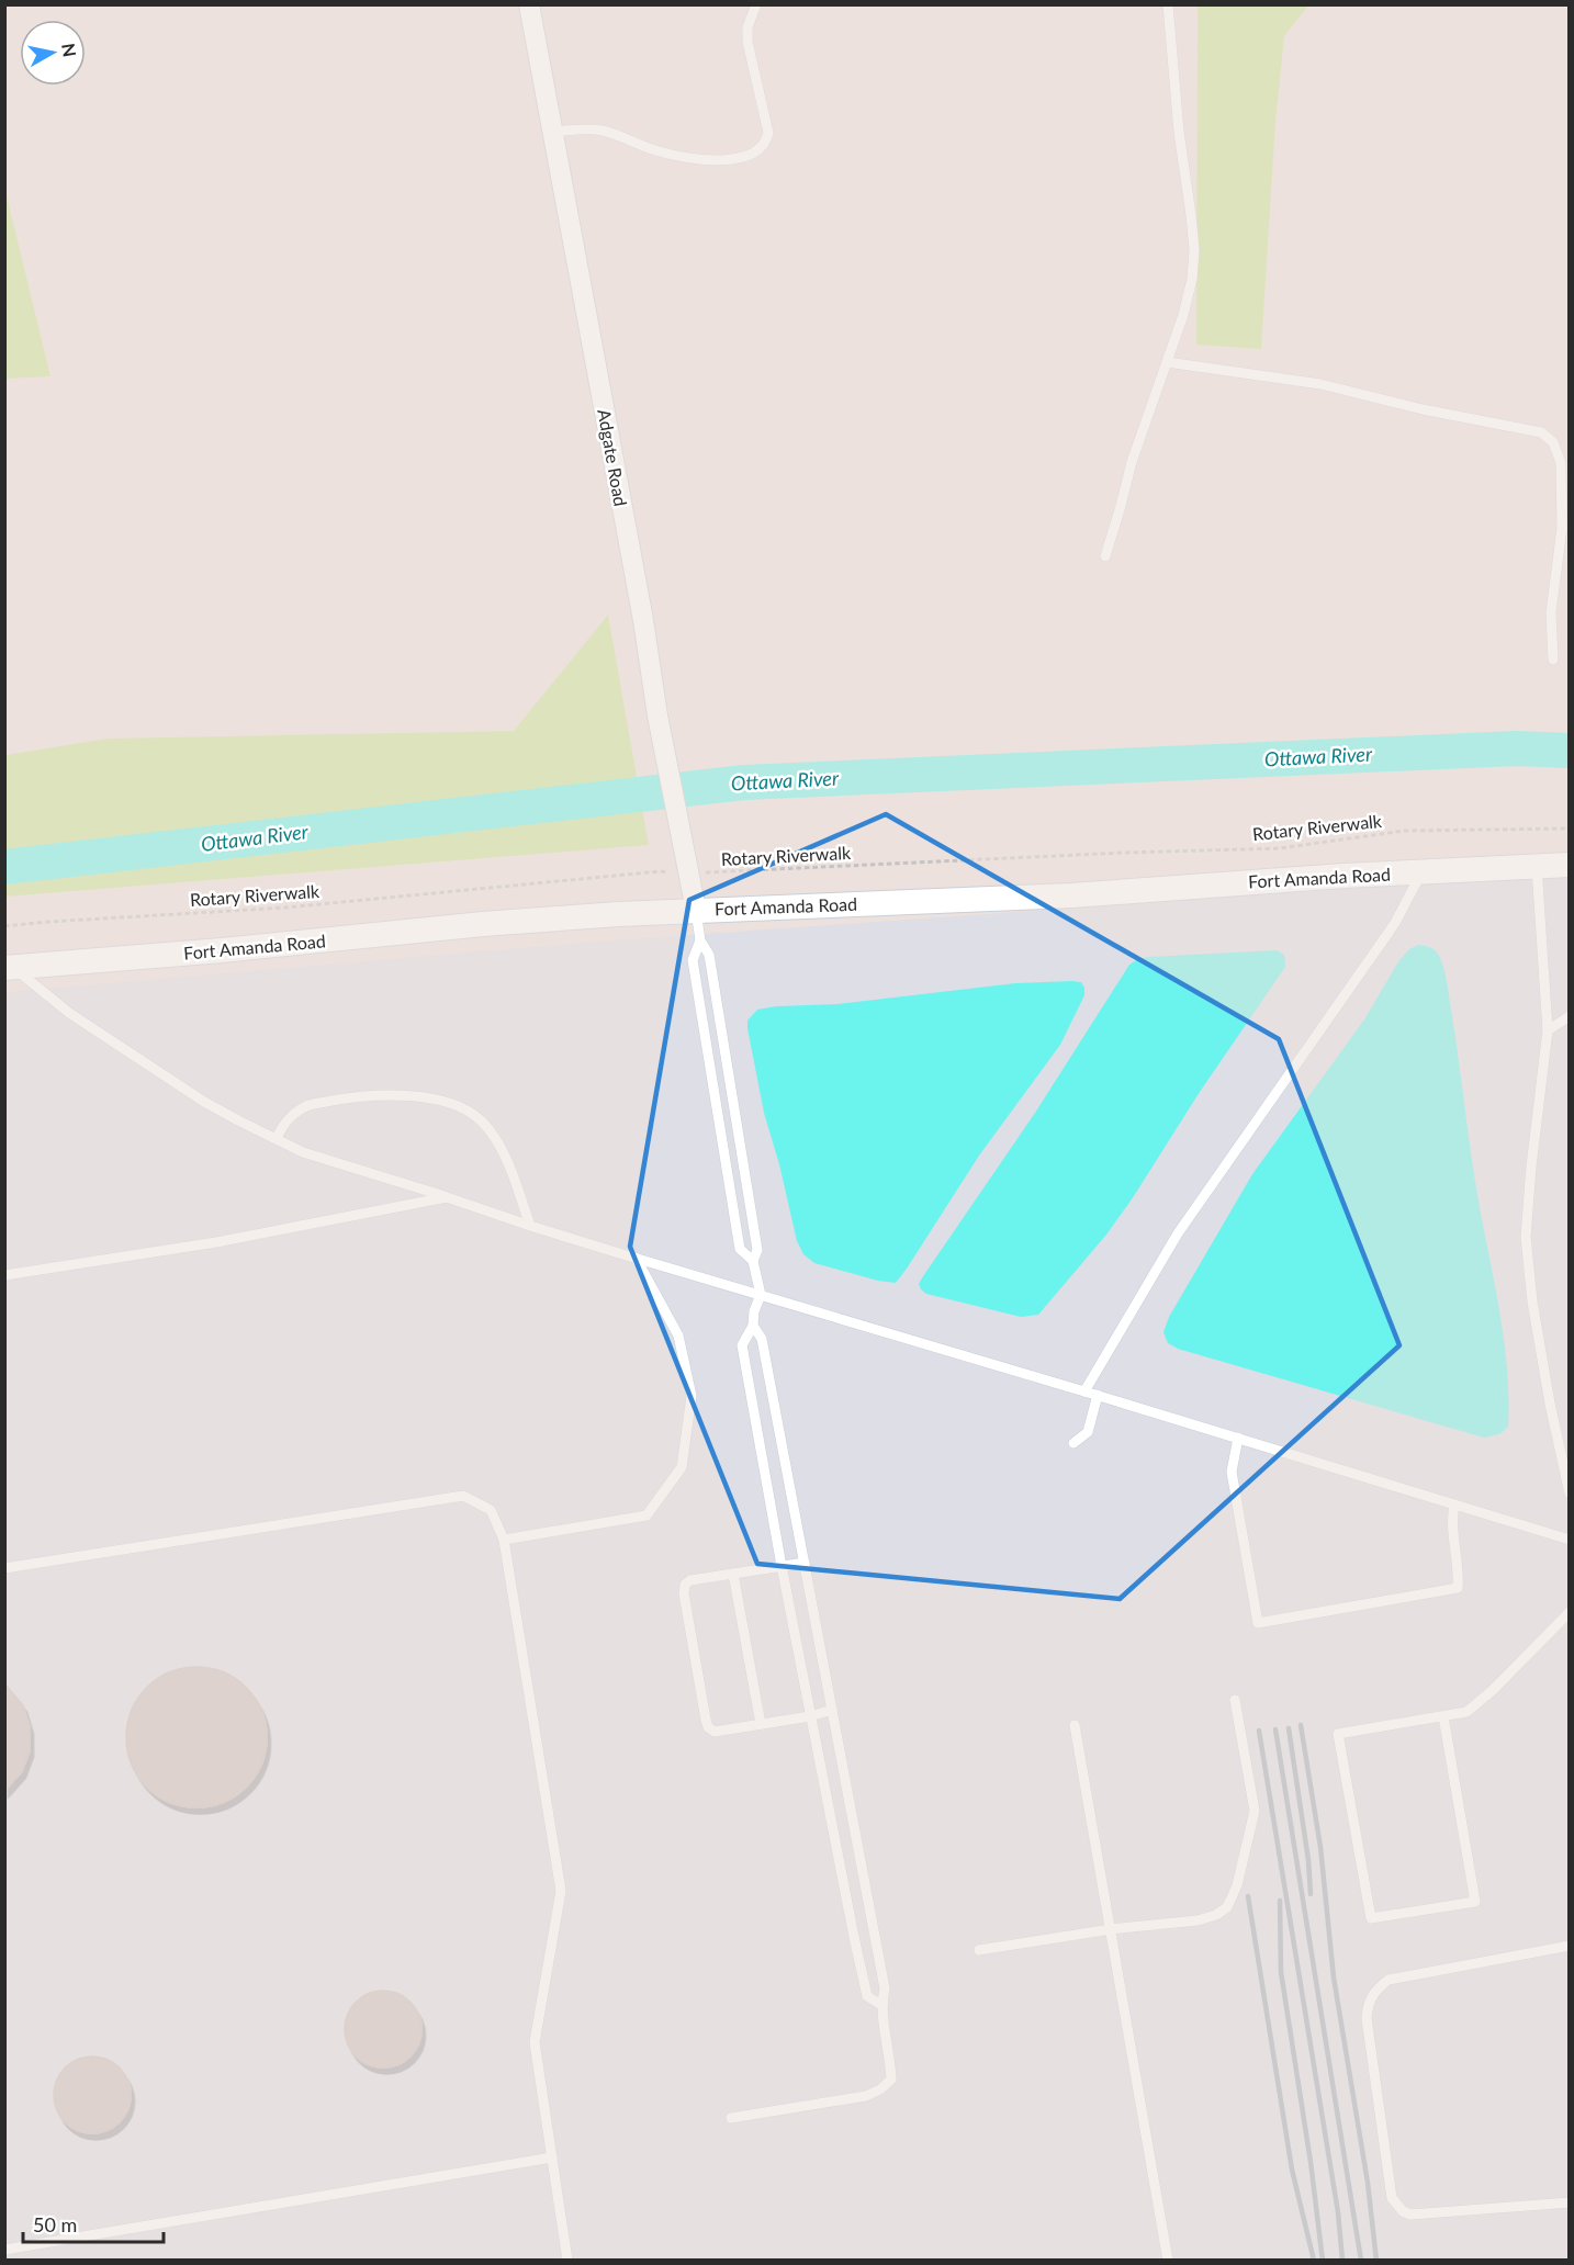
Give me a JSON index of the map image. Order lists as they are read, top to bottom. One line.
{"streets":{"street":["Adgate Road","Fort Amanda Road"],"path":["Rotary Riverwalk"]},"crossings":[["Adgate Road","Rotary Riverwalk"],["Adgate Road","Fort Amanda Road"]],"water":["Ottawa River"],"scale_bar":"50 m","north":"right"}
